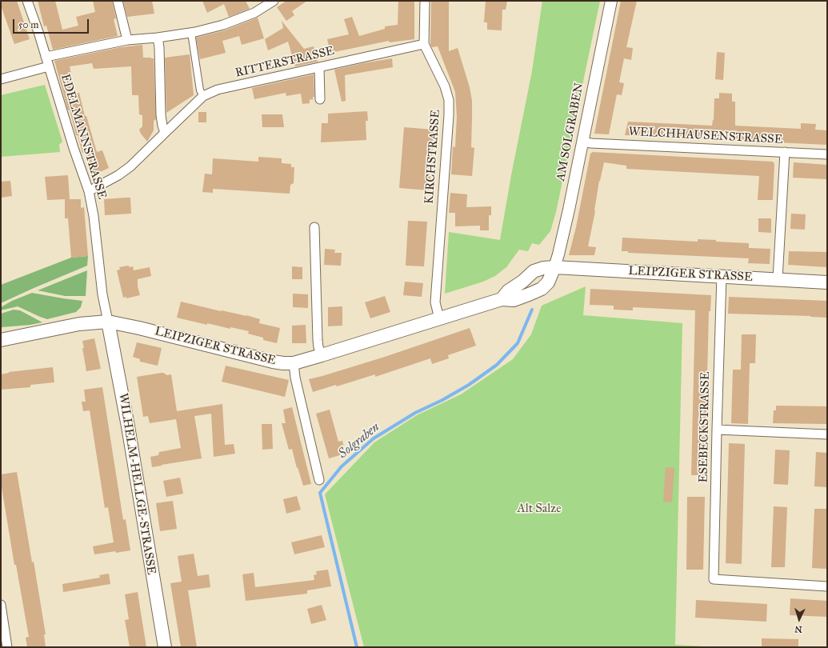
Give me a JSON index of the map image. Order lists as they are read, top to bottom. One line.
{"streets":{"main road":["LEIPZIGER STRASSE","WILHELM-HELLGE-STRASSE"],"street":["RITTERSTRASSE","AM SOLGRABEN","WELCHHAUSENSTRASSE","EDELMANNSTRASSE","KIRCHSTRASSE","ESEBECKSTRASSE"]},"crossings":[["RITTERSTRASSE","EDELMANNSTRASSE"],["RITTERSTRASSE","KIRCHSTRASSE"],["AM SOLGRABEN","WELCHHAUSENSTRASSE"],["AM SOLGRABEN","LEIPZIGER STRASSE"],["EDELMANNSTRASSE","LEIPZIGER STRASSE"],["EDELMANNSTRASSE","WILHELM-HELLGE-STRASSE"],["KIRCHSTRASSE","LEIPZIGER STRASSE"],["LEIPZIGER STRASSE","ESEBECKSTRASSE"],["LEIPZIGER STRASSE","WILHELM-HELLGE-STRASSE"]],"water":["Solgraben"],"parks":["Alt Salze"],"scale_bar":"50 m","north":"bottom"}
